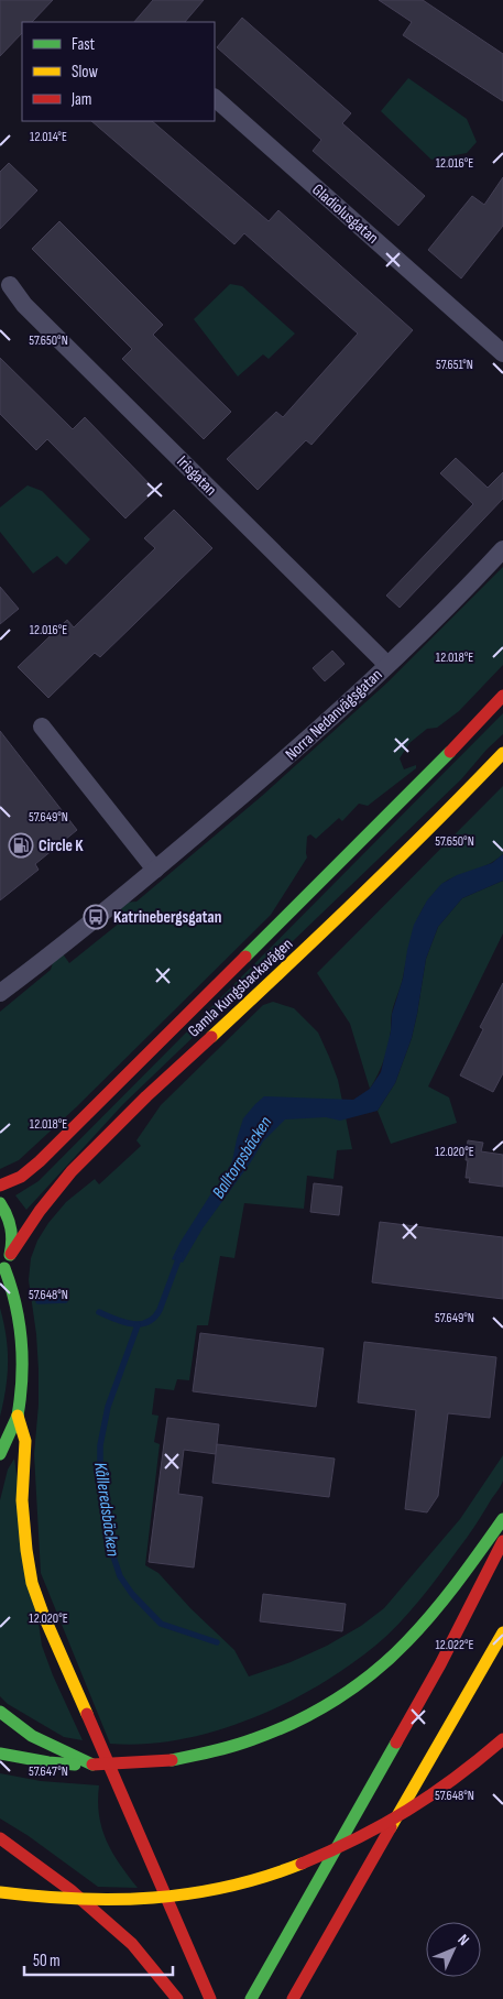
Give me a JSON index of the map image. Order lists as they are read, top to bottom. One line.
{"streets":{"main road":["Gamla Kungsbackavägen"],"street":["Gladiolusgatan","Irisgatan","Norra Nedanvägsgatan"]},"crossings":[["Irisgatan","Norra Nedanvägsgatan"]],"water":["Balltorpsbäcken","Kålleredsbäcken"],"places":{"fuel station":["Circle K"],"bus stop":["Katrinebergsgatan"]},"legend":["Fast","Slow","Jam"],"scale_bar":"50 m","north":"top right","coordinates":["12.014°E","12.016°E","57.650°N","57.651°N","12.018°E","57.649°N","12.020°E","57.648°N","12.022°E","57.647°N"]}
